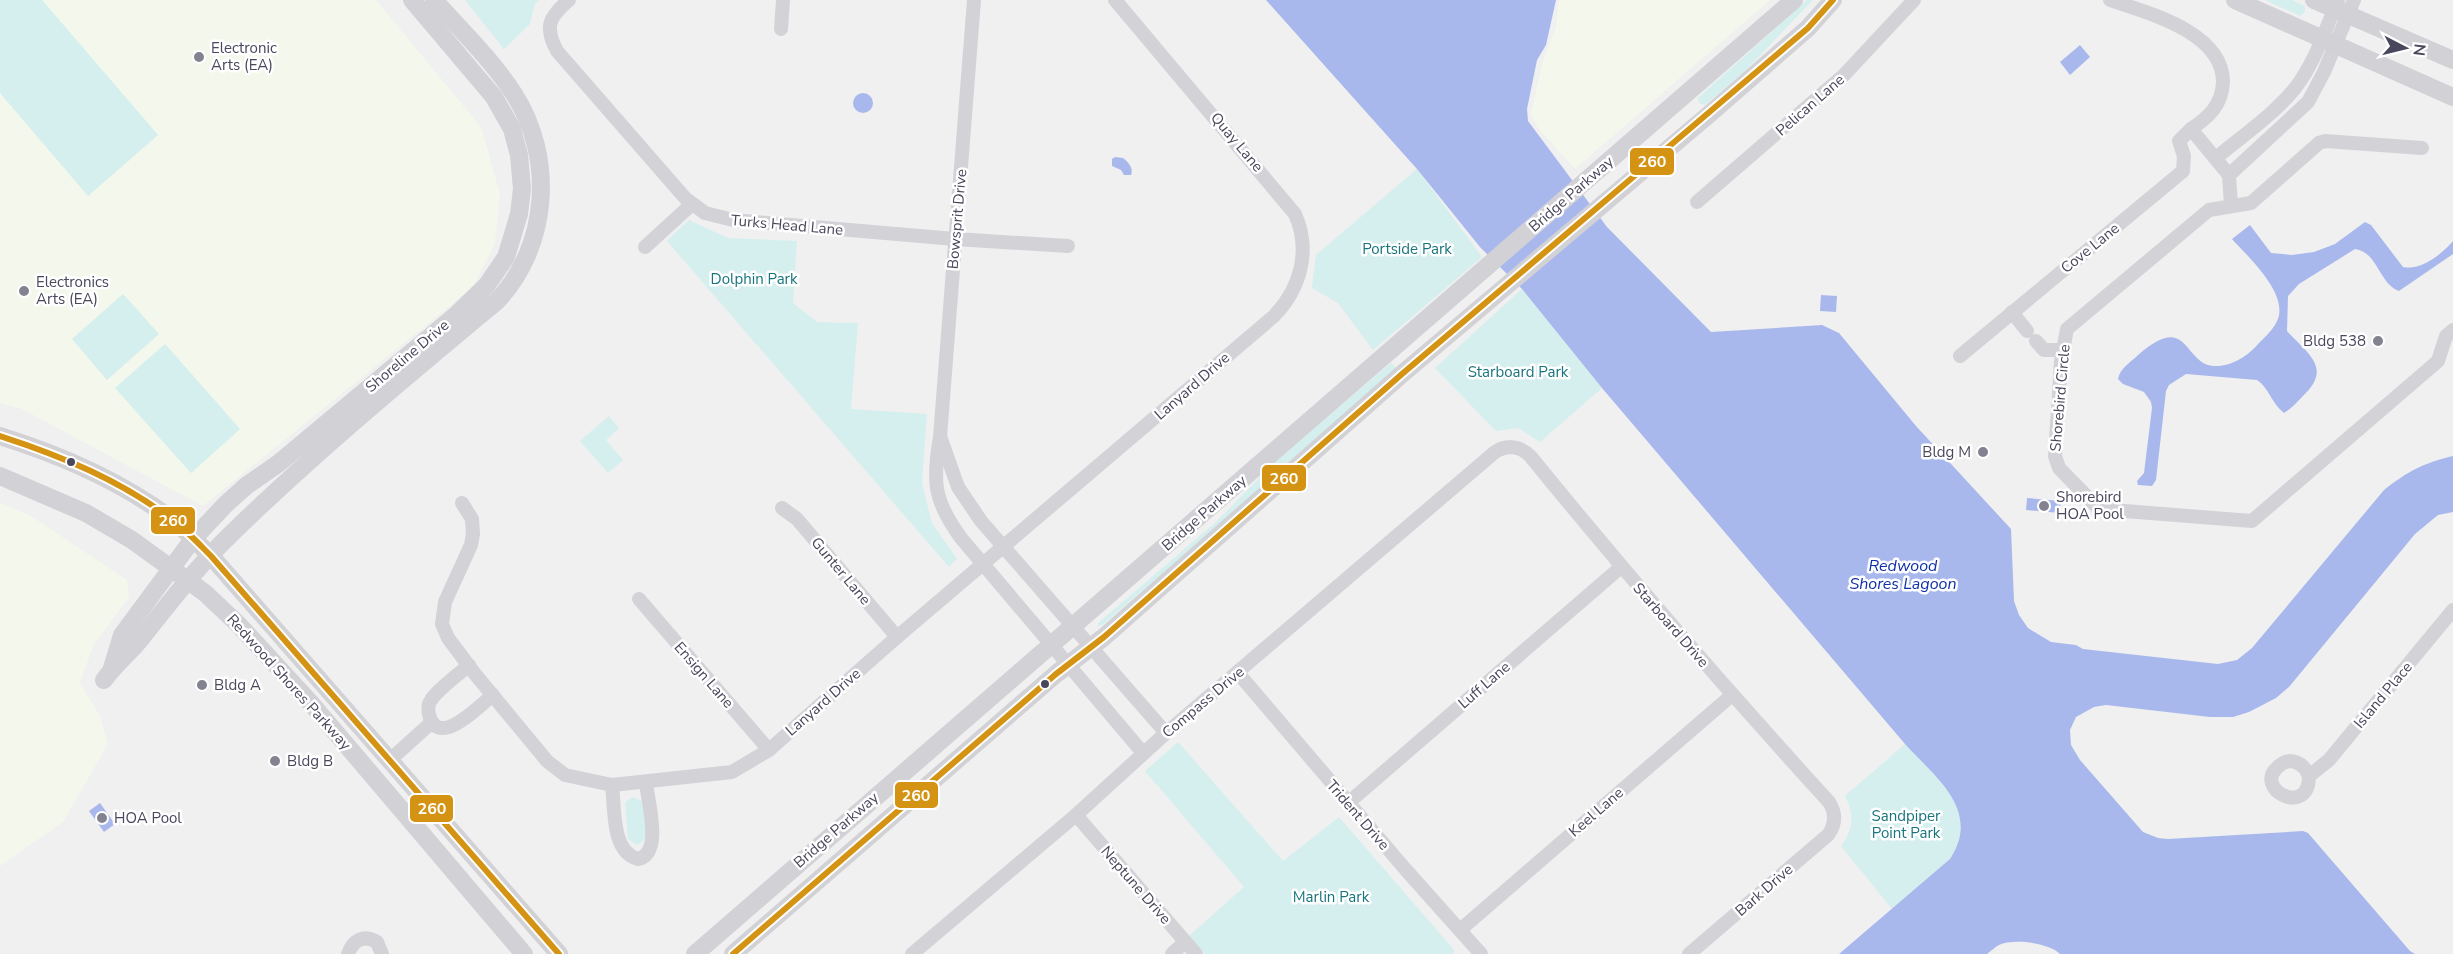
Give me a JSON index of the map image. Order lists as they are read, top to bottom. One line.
{"streets":{"street":["Pelican Lane","Quay Lane","Bridge Parkway","Bowsprit Drive","Turks Head Lane","Cove Lane","Shoreline Drive","Lanyard Drive","Shorebird Circle","Gunter Lane","Starboard Drive","Ensign Lane","Redwood Shores Parkway","Luff Lane","Island Place","Compass Drive","Keel Lane","Trident Drive","Neptune Drive","Bark Drive"]},"crossings":[["Quay Lane","Lanyard Drive"],["Bridge Parkway","Bowsprit Drive"],["Bowsprit Drive","Turks Head Lane"],["Bowsprit Drive","Lanyard Drive"],["Bowsprit Drive","Compass Drive"],["Shoreline Drive","Redwood Shores Parkway"],["Lanyard Drive","Gunter Lane"],["Lanyard Drive","Ensign Lane"],["Starboard Drive","Luff Lane"],["Starboard Drive","Compass Drive"],["Starboard Drive","Keel Lane"],["Starboard Drive","Bark Drive"],["Luff Lane","Trident Drive"],["Compass Drive","Trident Drive"],["Compass Drive","Neptune Drive"],["Keel Lane","Trident Drive"]],"water":["Redwood Shores Lagoon"],"parks":["Portside Park","Dolphin Park","Starboard Park","Sandpiper Point Park","Marlin Park"],"places":["Electronic Arts (EA)","Electronics Arts (EA)","Bldg 538","Bldg M","Shorebird HOA Pool","Bldg A","Bldg B","HOA Pool"],"lines":["transit line 260"],"north":"right"}
